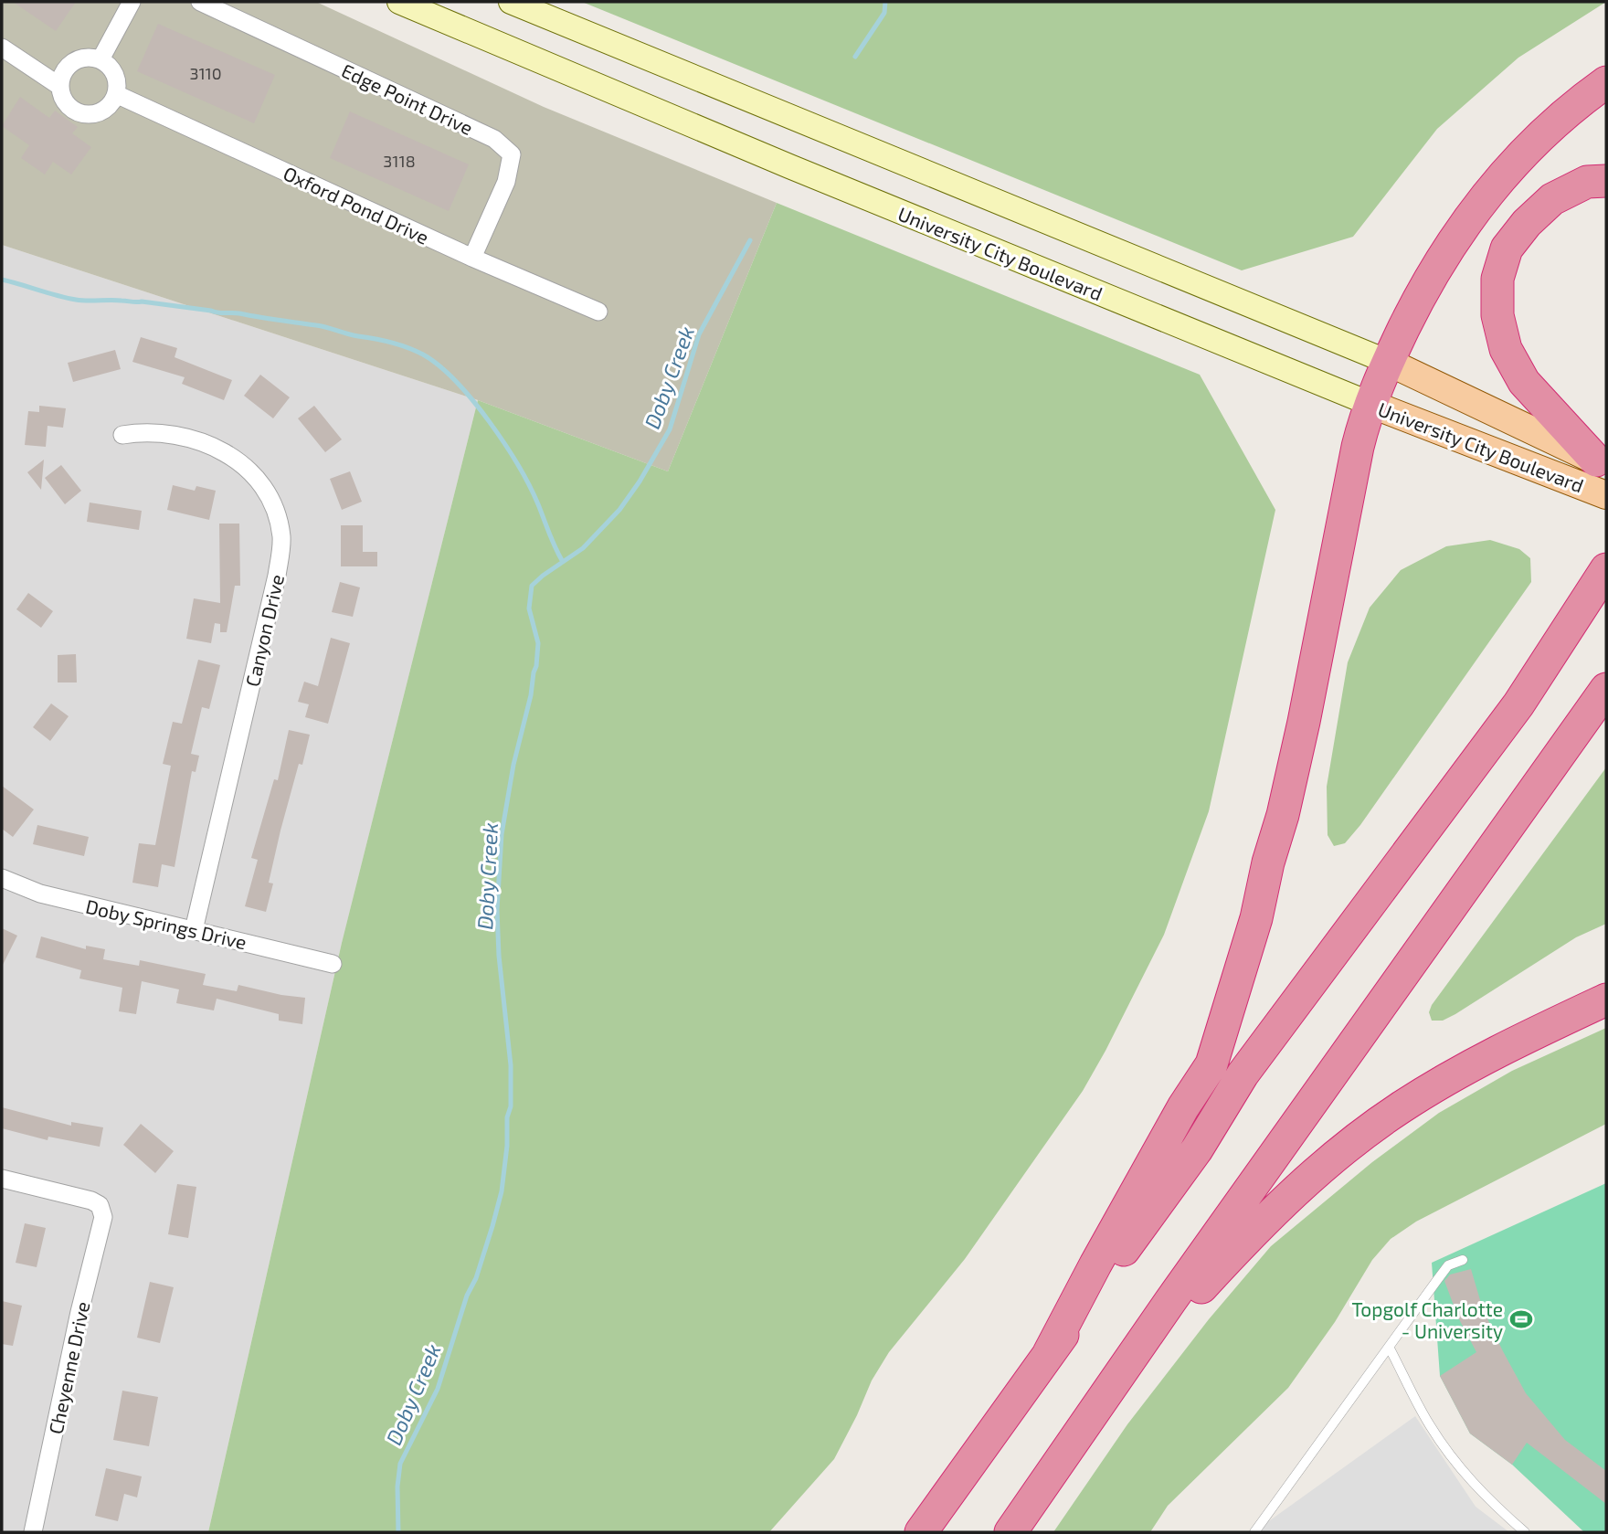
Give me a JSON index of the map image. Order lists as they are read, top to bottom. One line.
{"streets":{"main road":["University City Boulevard"],"street":["Edge Point Drive","Oxford Pond Drive","Canyon Drive","Doby Springs Drive","Cheyenne Drive"]},"crossings":[["Edge Point Drive","Oxford Pond Drive"],["Canyon Drive","Doby Springs Drive"]],"water":["Doby Creek"],"places":{"sports":["Topgolf Charlotte - University"]},"house_numbers":["3110","3118"]}
